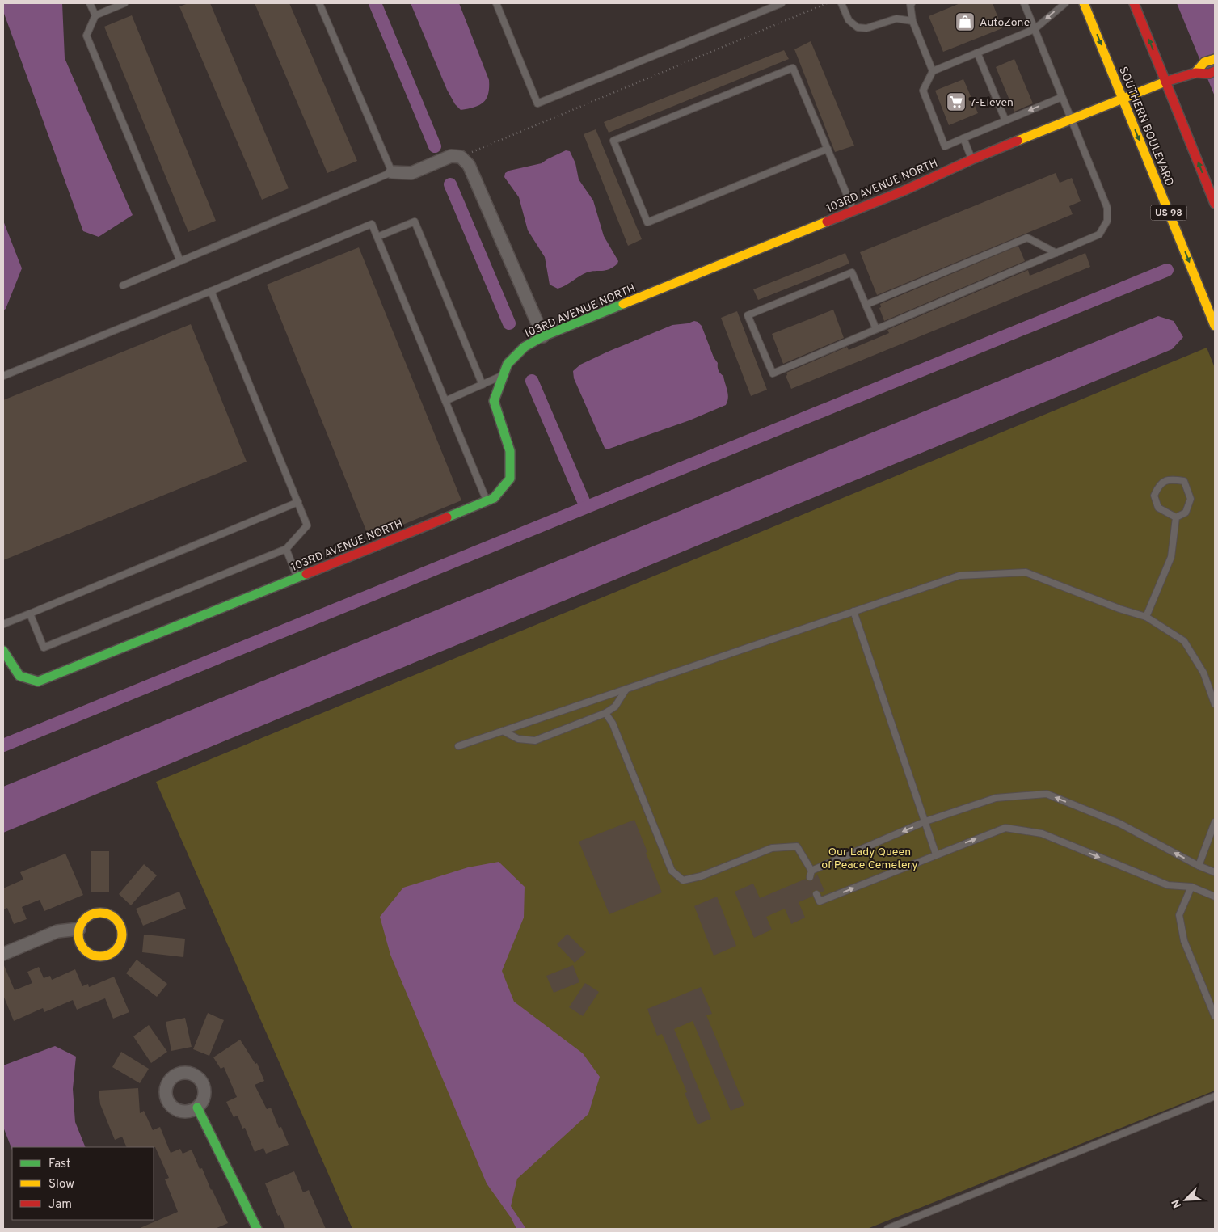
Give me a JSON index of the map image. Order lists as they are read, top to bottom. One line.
{"streets":{"main road":["SOUTHERN BOULEVARD","103RD AVENUE NORTH","US 98"]},"crossings":[["SOUTHERN BOULEVARD","103RD AVENUE NORTH"]],"parks":["Our Lady Queen of Peace Cemetery"],"places":{"shop":["AutoZone"],"supermarket":["7-Eleven"]},"legend":["Fast","Slow","Jam"],"north":"bottom left"}
